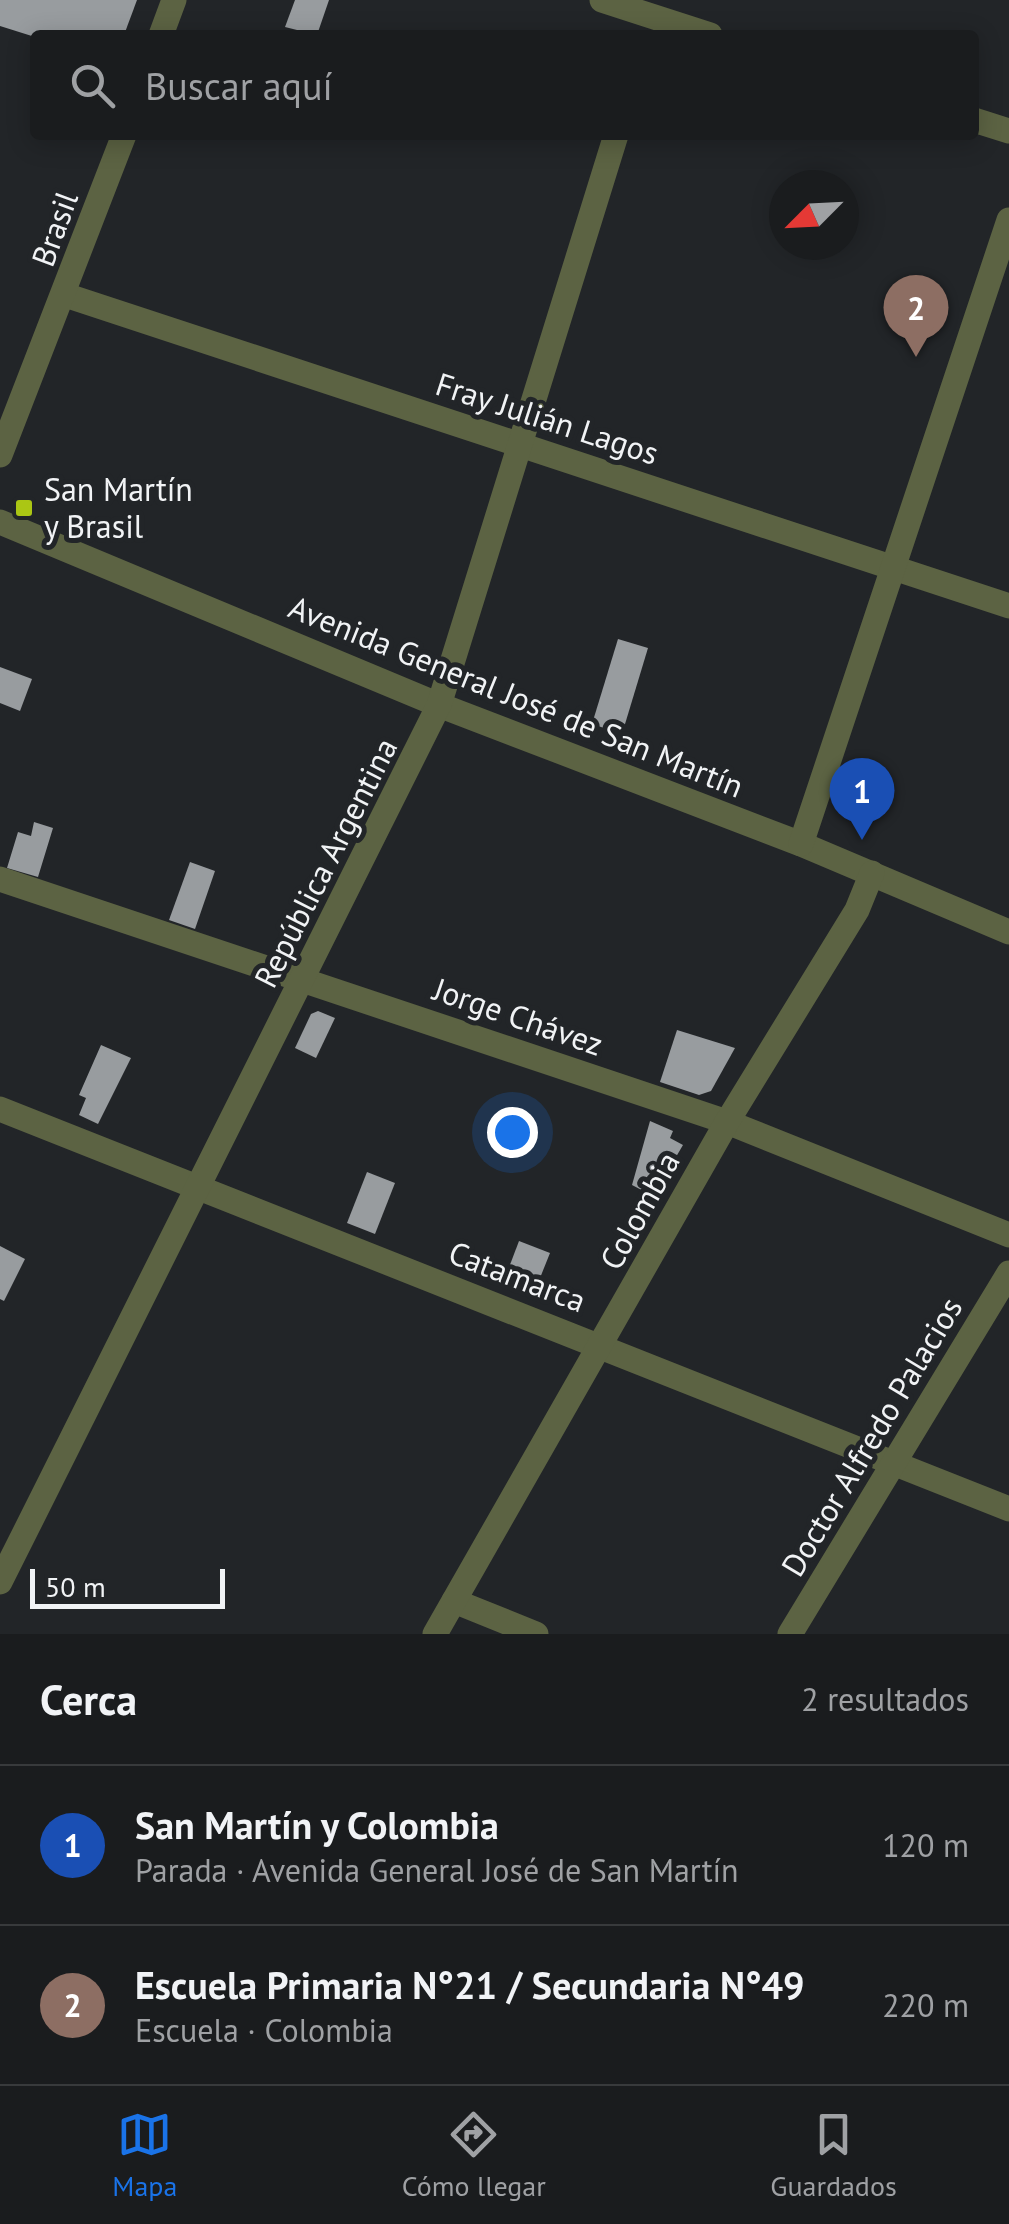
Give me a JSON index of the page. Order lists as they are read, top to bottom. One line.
{"streets":{"street":["Brasil","Fray Julián Lagos","Avenida General José de San Martín","República Argentina","Jorge Chávez","Colombia","Catamarca","Doctor Alfredo Palacios"]},"crossings":[["Brasil","Fray Julián Lagos"],["Fray Julián Lagos","República Argentina"],["Avenida General José de San Martín","República Argentina"],["Avenida General José de San Martín","Colombia"],["República Argentina","Jorge Chávez"],["República Argentina","Catamarca"],["Jorge Chávez","Colombia"],["Colombia","Catamarca"],["Catamarca","Doctor Alfredo Palacios"]],"places":{"transit":["San Martín y Brasil"]},"scale_bar":"50 m","north":"bottom left","page":{"search":"Buscar aquí","pins":["2","1"],"scale":"50 m","heading":["Cerca","2 resultados"],"list":[{"mark":"1","name":"San Martín y Colombia","note":"Parada · Avenida General José de San Martín","value":"120 m"},{"mark":"2","name":"Escuela Primaria N°21 / Secundaria N°49","note":"Escuela · Colombia","value":"220 m"}],"nav":["Mapa","Cómo llegar","Guardados"]}}
